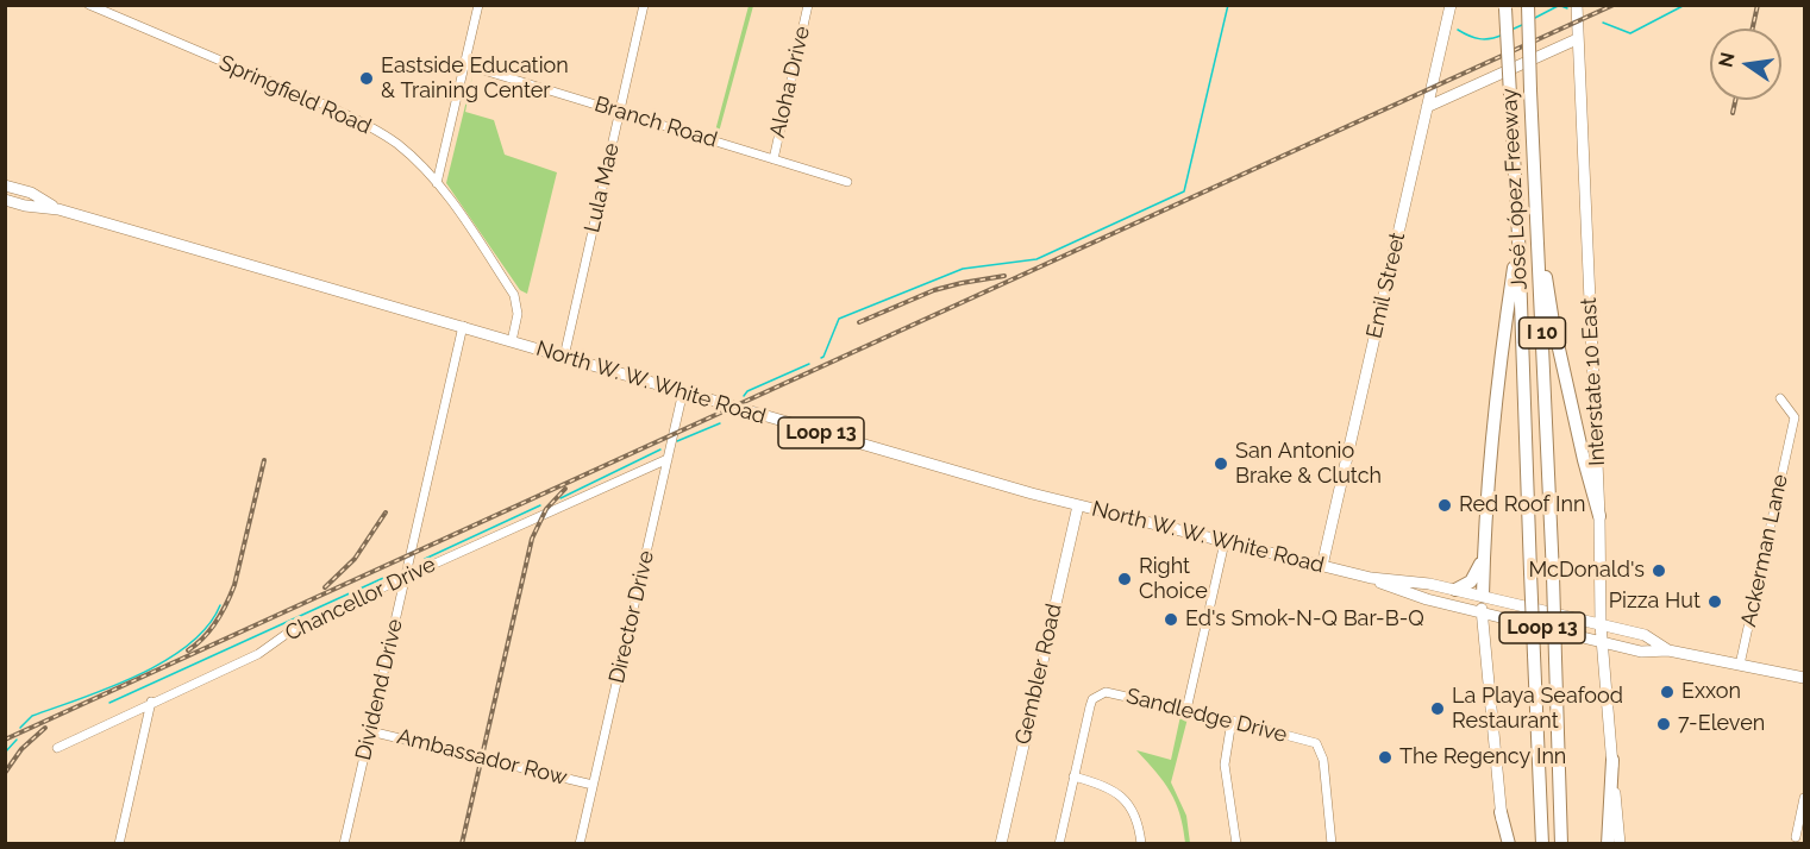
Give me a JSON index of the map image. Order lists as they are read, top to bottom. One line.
{"streets":{"highway":["José López Freeway","I 10"],"main road":["Emil Street","Interstate 10 East","North W. W. White Road","Loop 13","Gembler Road"],"street":["Aloha Drive","Springfield Road","Branch Road","Lula Mae","Ackerman Lane","Chancellor Drive","Director Drive","Dividend Drive","Sandledge Drive","Ambassador Row"]},"crossings":[["Aloha Drive","Branch Road"],["Springfield Road","North W. W. White Road"],["Branch Road","Lula Mae"],["Lula Mae","North W. W. White Road"],["Emil Street","North W. W. White Road"],["Interstate 10 East","North W. W. White Road"],["Interstate 10 East","Loop 13"],["North W. W. White Road","Loop 13"],["North W. W. White Road","Director Drive"],["North W. W. White Road","Gembler Road"],["North W. W. White Road","Dividend Drive"],["Loop 13","Ackerman Lane"],["Chancellor Drive","Director Drive"],["Chancellor Drive","Dividend Drive"],["Director Drive","Ambassador Row"],["Dividend Drive","Ambassador Row"]],"places":["Eastside Education & Training Center","San Antonio Brake & Clutch","Red Roof Inn","McDonald's","Right Choice","Pizza Hut","Ed's Smok-N-Q Bar-B-Q","Exxon","La Playa Seafood Restaurant","7-Eleven","The Regency Inn"],"north":"left"}
